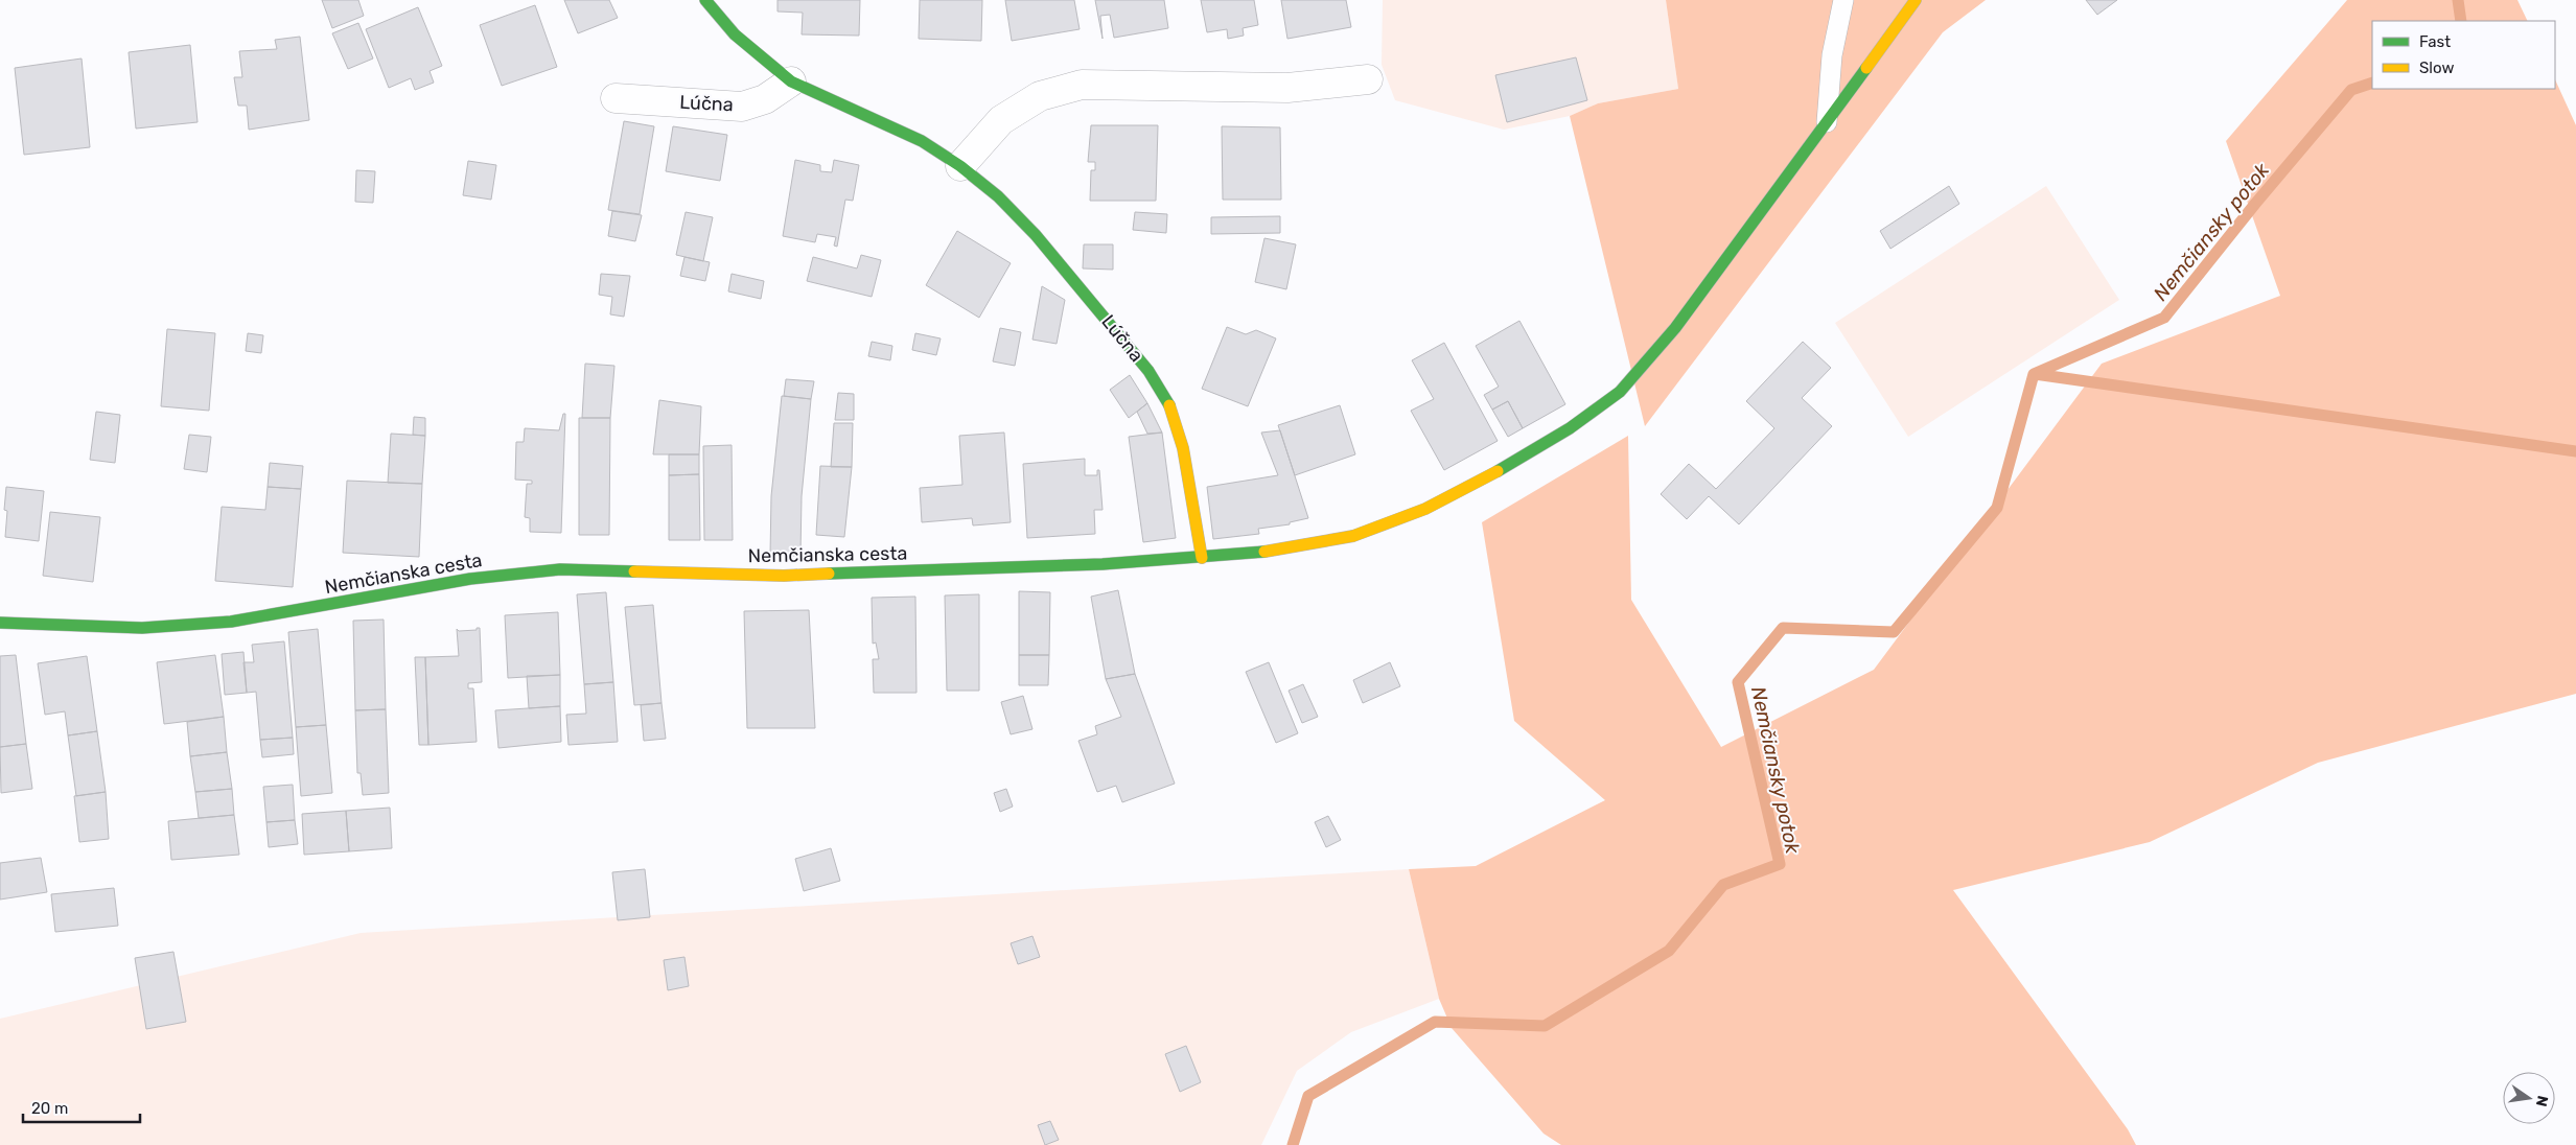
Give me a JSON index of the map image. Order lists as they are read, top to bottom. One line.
{"streets":{"street":["Lúčna","Nemčianska cesta"]},"crossings":[["Lúčna","Nemčianska cesta"]],"water":["Nemčiansky potok"],"legend":["Fast","Slow"],"scale_bar":"20 m","north":"right"}
